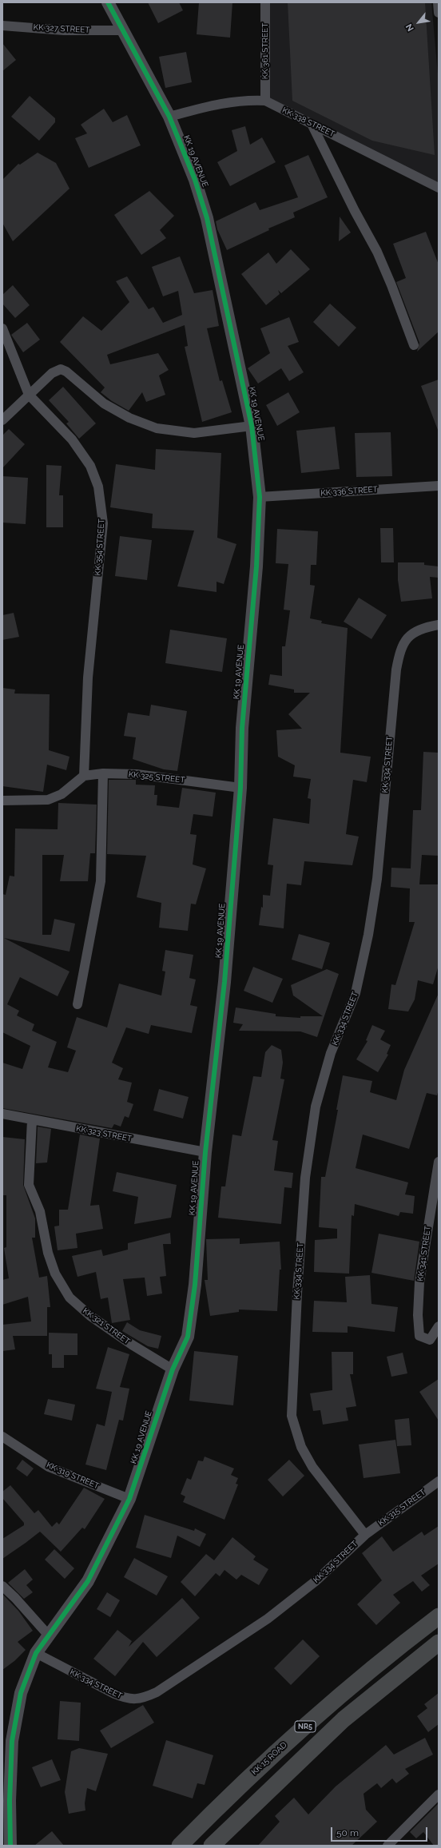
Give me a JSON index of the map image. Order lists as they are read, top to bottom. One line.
{"streets":{"highway":["NR5","KK 15 ROAD"],"street":["KK 327 STREET","KK 361 STREET","KK 338 STREET","KK 19 AVENUE","KK 336 STREET","KK 354 STREET","KK 334 STREET","KK 325 STREET","KK 323 STREET","KK 341 STREET","KK 321 STREET","KK 319 STREET","KK 315 STREET"]},"crossings":[["KK 327 STREET","KK 19 AVENUE"],["KK 361 STREET","KK 338 STREET"],["KK 338 STREET","KK 19 AVENUE"],["KK 19 AVENUE","KK 336 STREET"],["KK 19 AVENUE","KK 334 STREET"],["KK 19 AVENUE","KK 325 STREET"],["KK 19 AVENUE","KK 323 STREET"],["KK 19 AVENUE","KK 321 STREET"],["KK 19 AVENUE","KK 319 STREET"],["KK 354 STREET","KK 325 STREET"],["KK 334 STREET","KK 315 STREET"],["KK 323 STREET","KK 321 STREET"]],"scale_bar":"50 m","north":"bottom left"}
